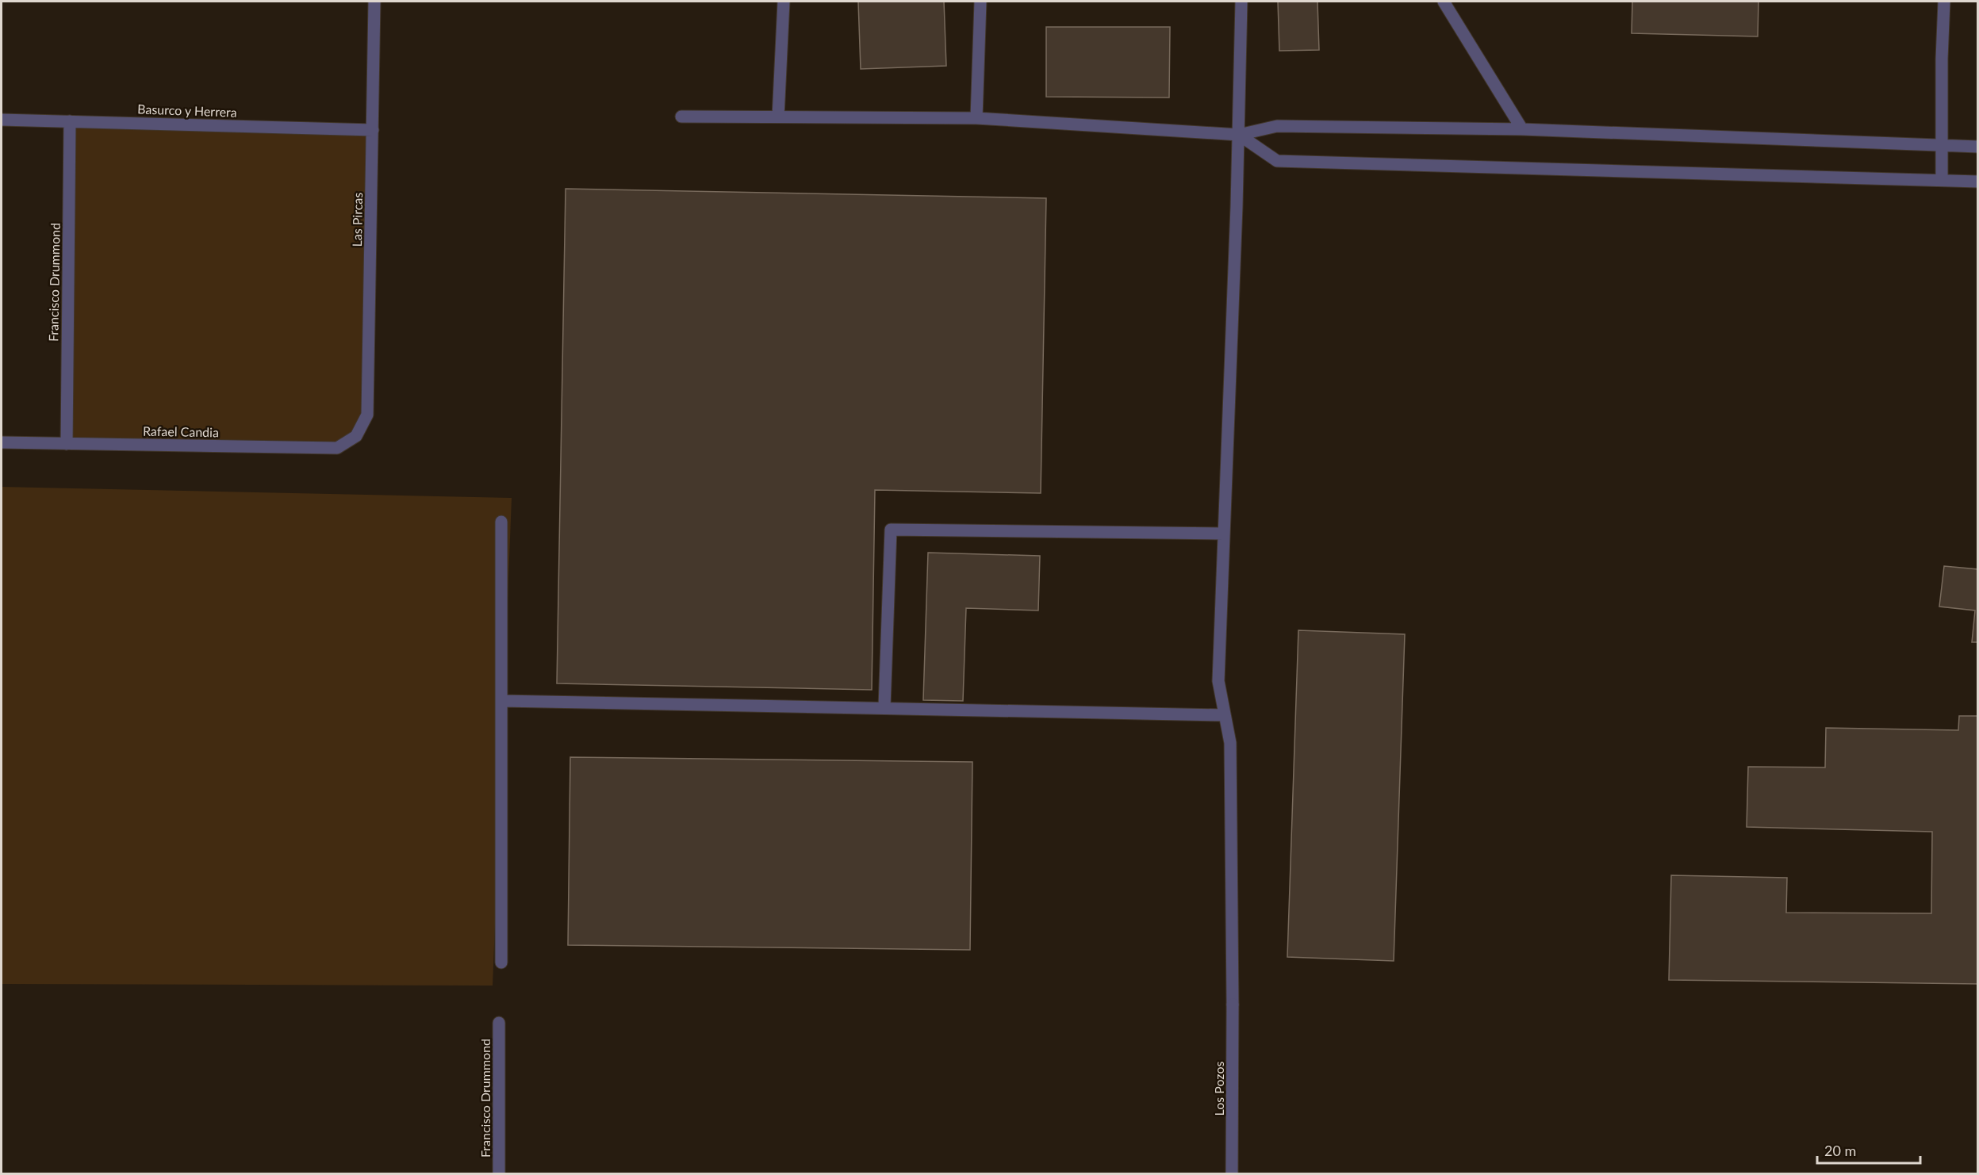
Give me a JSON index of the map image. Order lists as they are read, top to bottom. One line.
{"streets":{"street":["Basurco y Herrera","Las Pircas","Francisco Drummond","Rafael Candia","Los Pozos"]},"crossings":[["Basurco y Herrera","Las Pircas"],["Basurco y Herrera","Francisco Drummond"],["Las Pircas","Rafael Candia"],["Francisco Drummond","Rafael Candia"]],"scale_bar":"20 m"}
